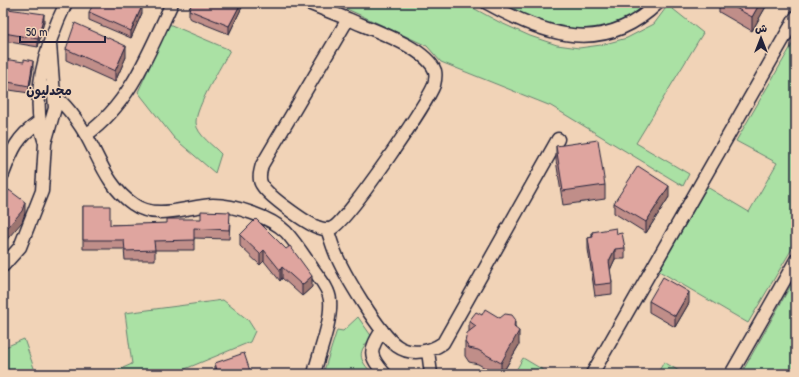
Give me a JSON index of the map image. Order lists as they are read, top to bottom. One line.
{"districts":["مجدليون"],"scale_bar":"50 m","north":"top"}
